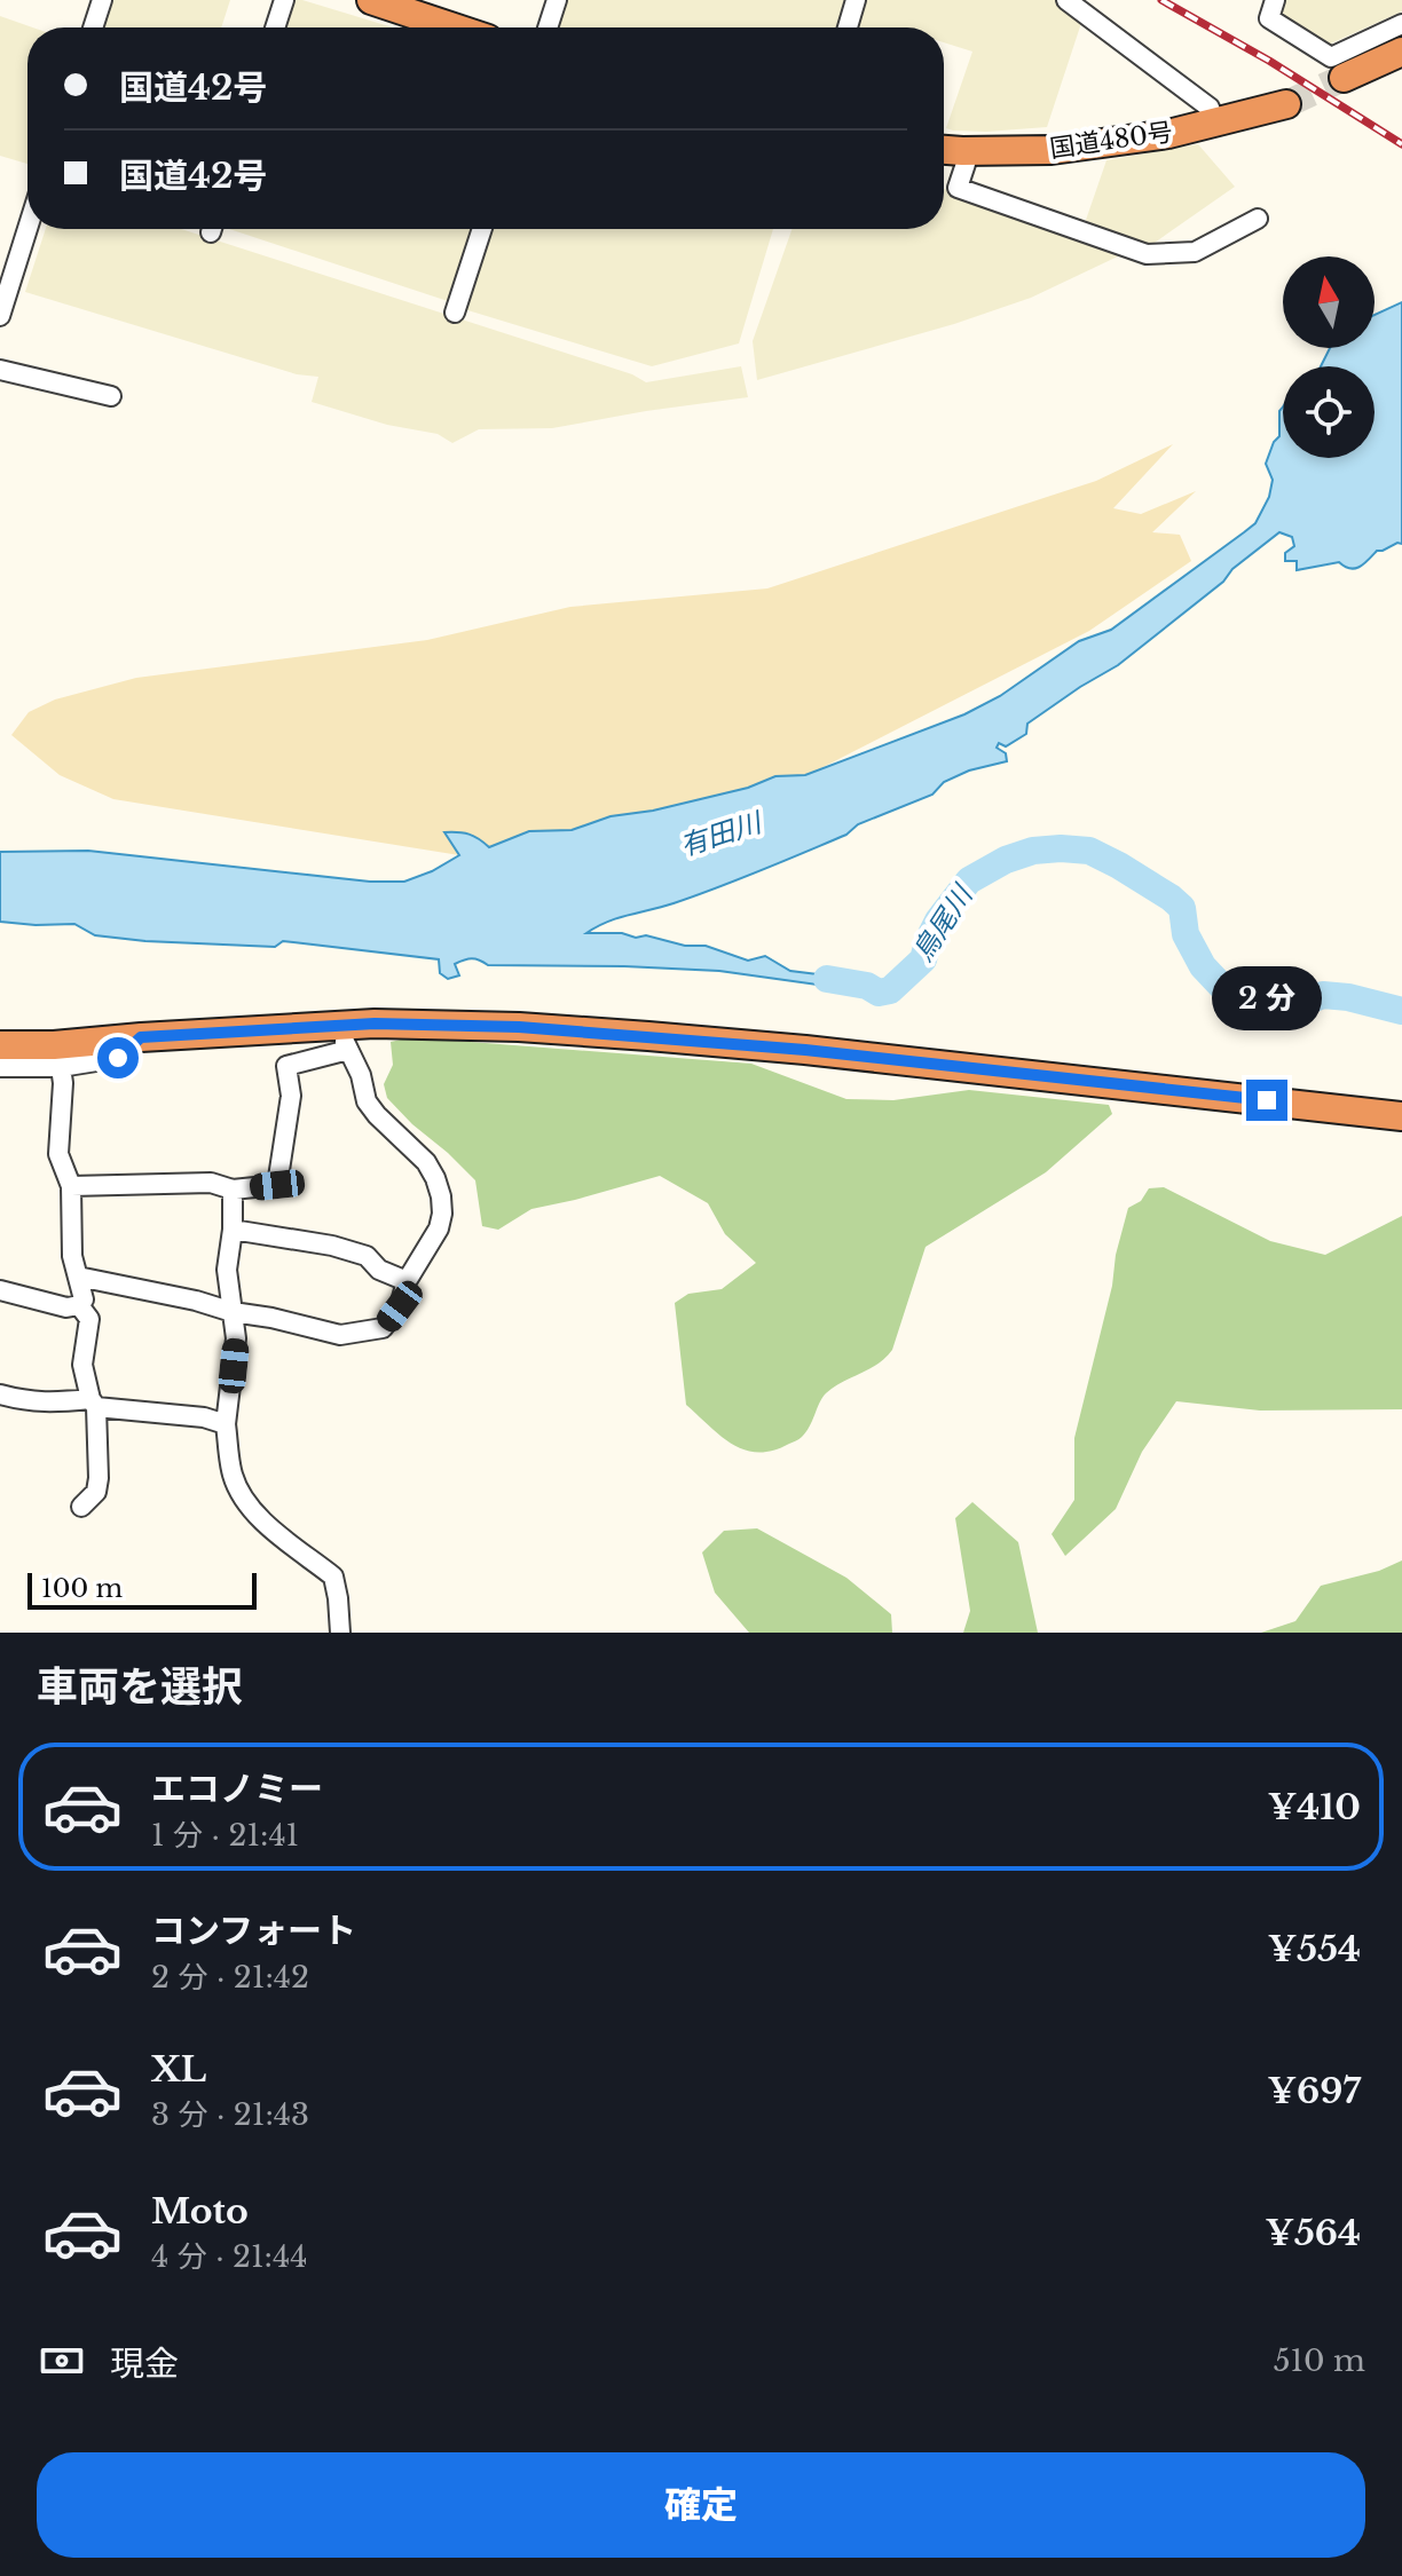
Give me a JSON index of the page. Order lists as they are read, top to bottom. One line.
{"streets":{"highway":["国道480号"]},"water":["有田川","鳥尾川"],"scale_bar":"100 m","north":"top","page":{"banner":["国道42号","国道42号"],"bubble":"2 分","scale":"100 m","heading":"車両を選択","list":[{"name":"エコノミー","note":"1 分 · 21:41","value":"¥410"},{"name":"コンフォート","note":"2 分 · 21:42","value":"¥554"},{"name":"XL","note":"3 分 · 21:43","value":"¥697"},{"name":"Moto","note":"4 分 · 21:44","value":"¥564"}],"pay":["現金","510 m"],"buttons":"確定"}}
